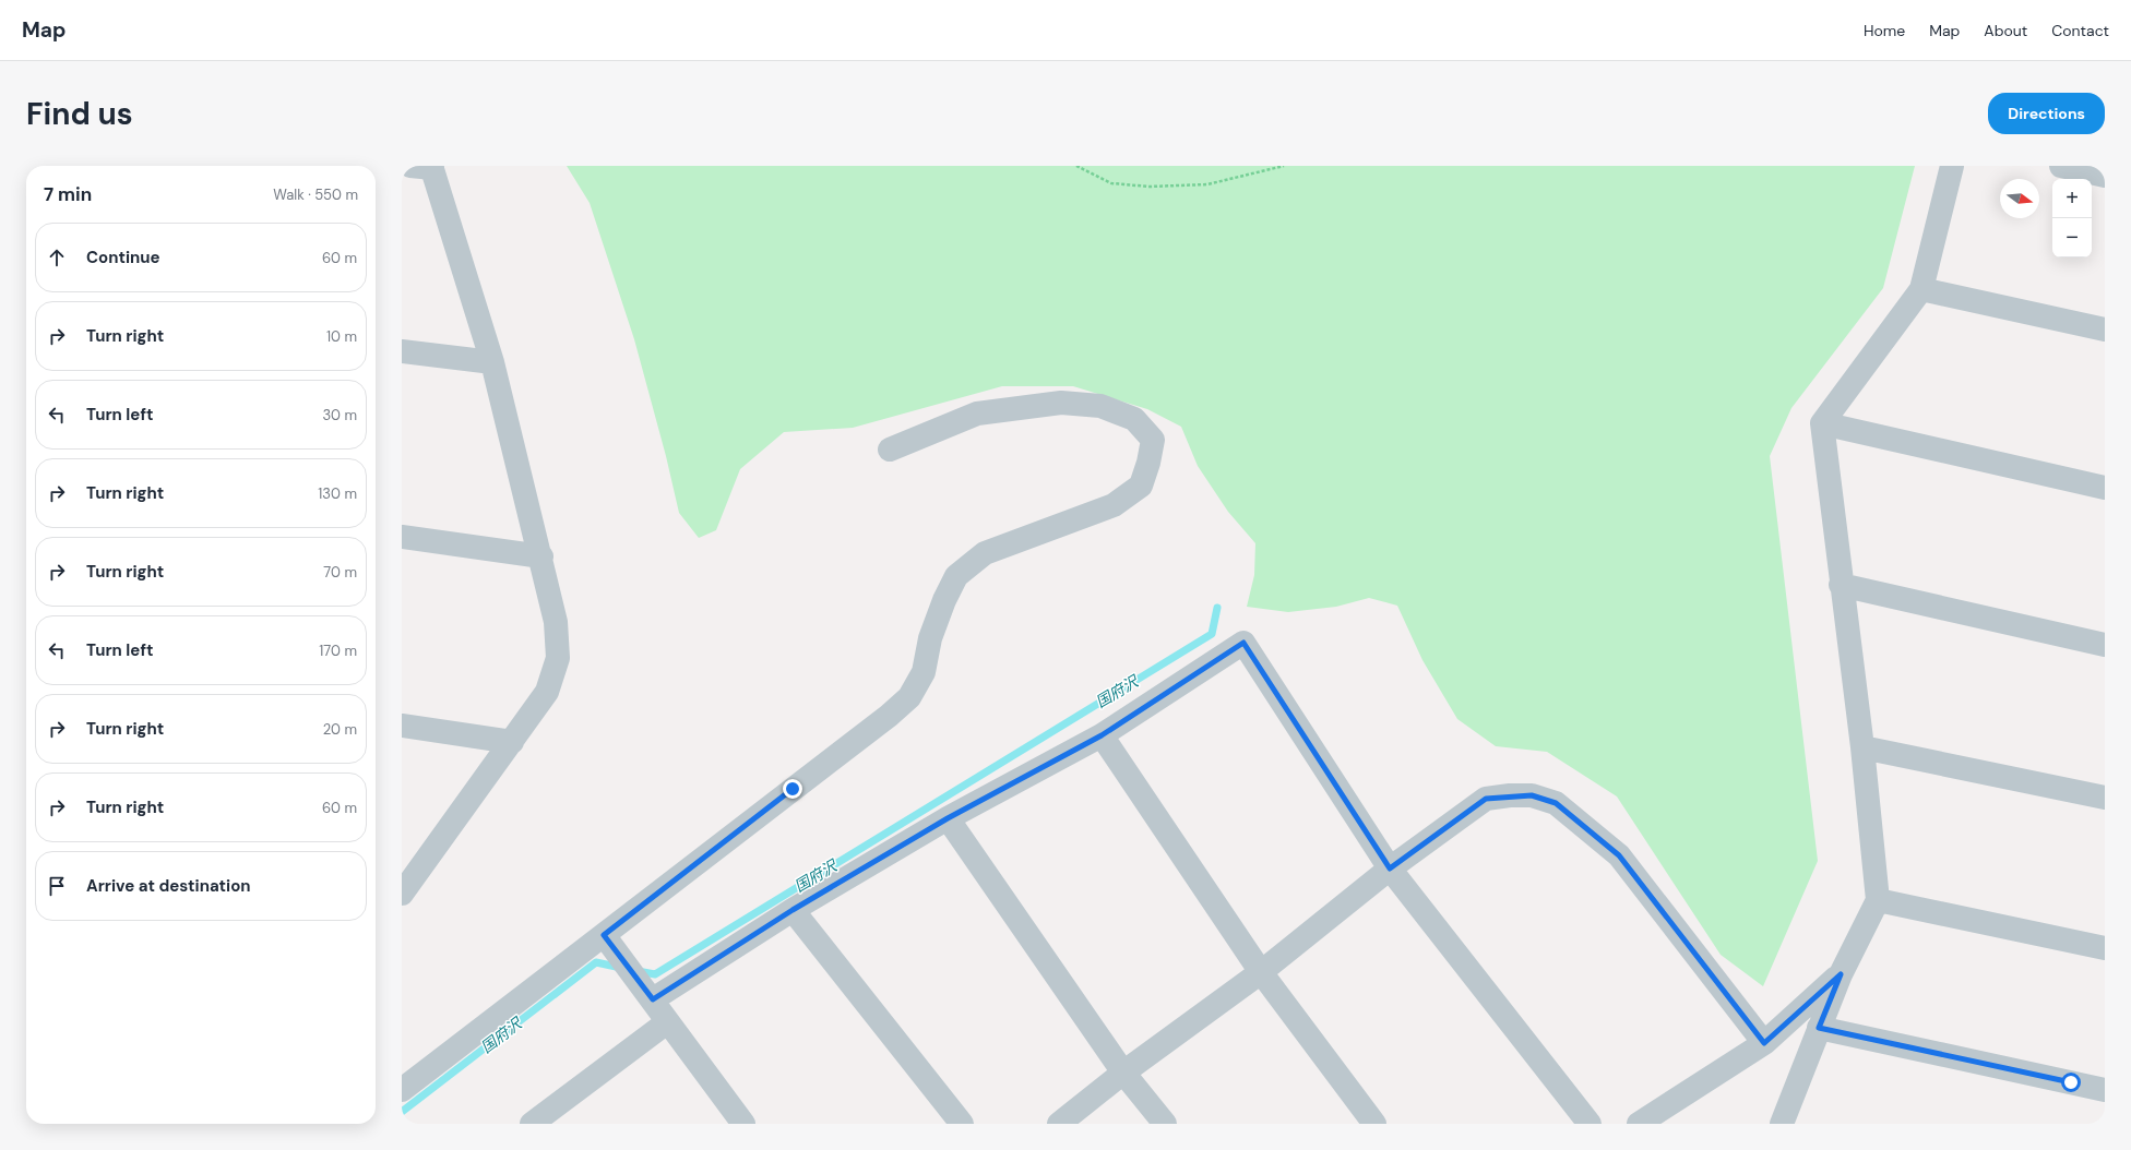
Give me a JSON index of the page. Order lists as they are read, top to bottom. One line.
{"water":["国府沢"],"north":"right","page":{"header":"Map","nav":["Home","Map","About","Contact"],"buttons":"Directions","title":"Find us","heading":["7 min","Walk · 550 m"],"map_buttons":["+","−"],"list":[["Continue","60 m"],["Turn right","10 m"],["Turn left","30 m"],["Turn right","130 m"],["Turn right","70 m"],["Turn left","170 m"],["Turn right","20 m"],["Turn right","60 m"],"Arrive at destination"]}}
